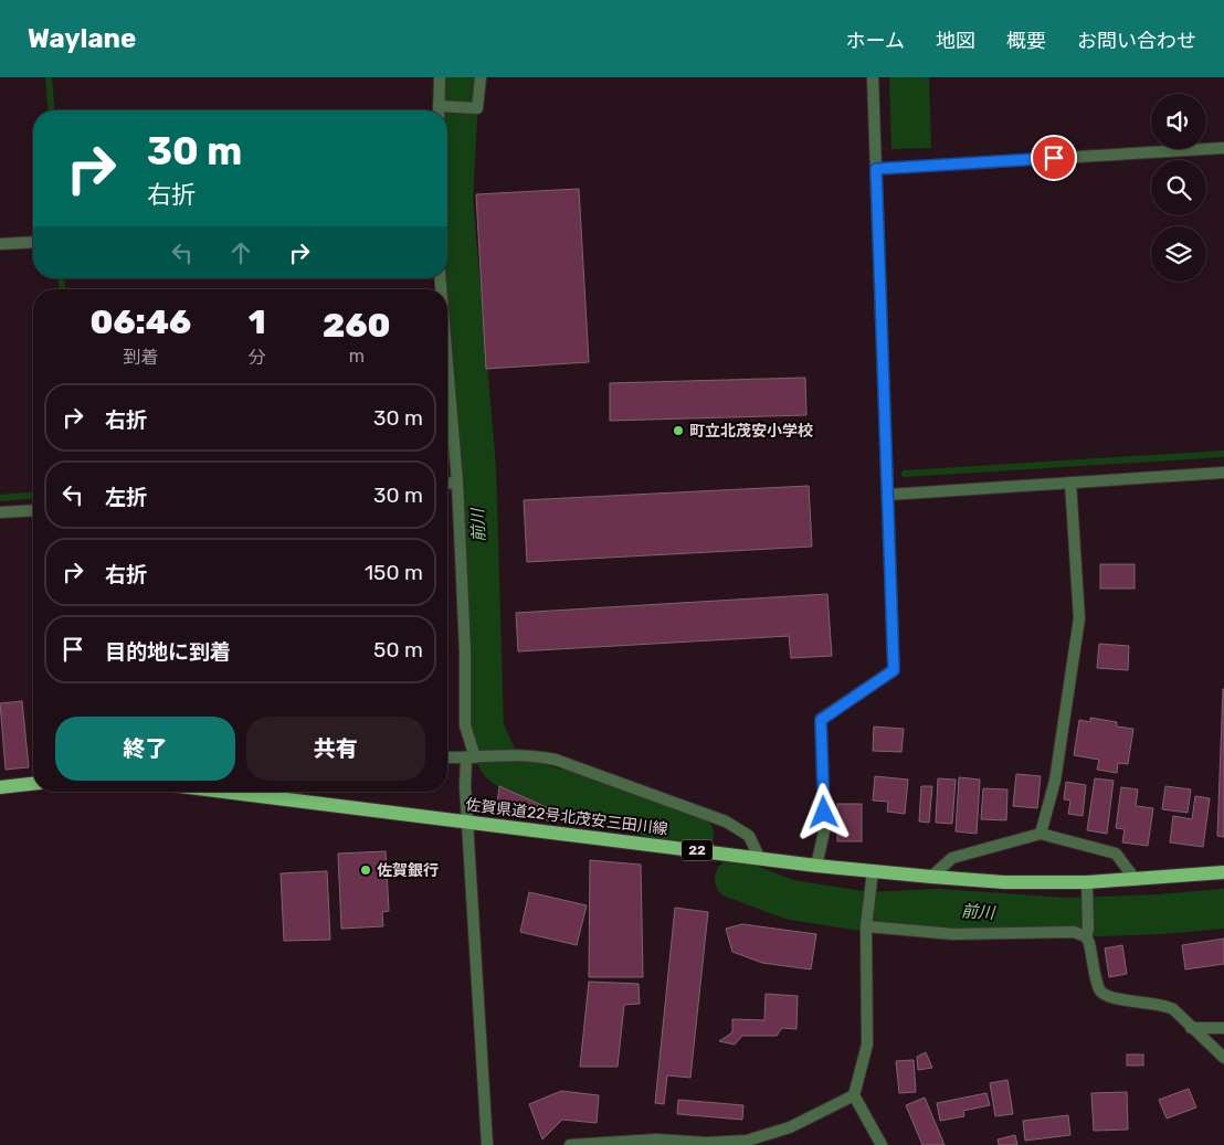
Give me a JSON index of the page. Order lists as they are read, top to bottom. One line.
{"streets":{"main road":["佐賀県道22号北茂安三田川線","22"]},"water":["前川"],"places":["町立北茂安小学校","佐賀銀行"],"page":{"header":"Waylane","nav":["ホーム","地図","概要","お問い合わせ"],"turn":["30 m","右折"],"eta":["06:46","到着","1","分","260","m"],"list":[{"name":"右折","value":"30 m"},{"name":"左折","value":"30 m"},{"name":"右折","value":"150 m"},{"name":"目的地に到着","value":"50 m"}],"buttons":["終了","共有"]}}
